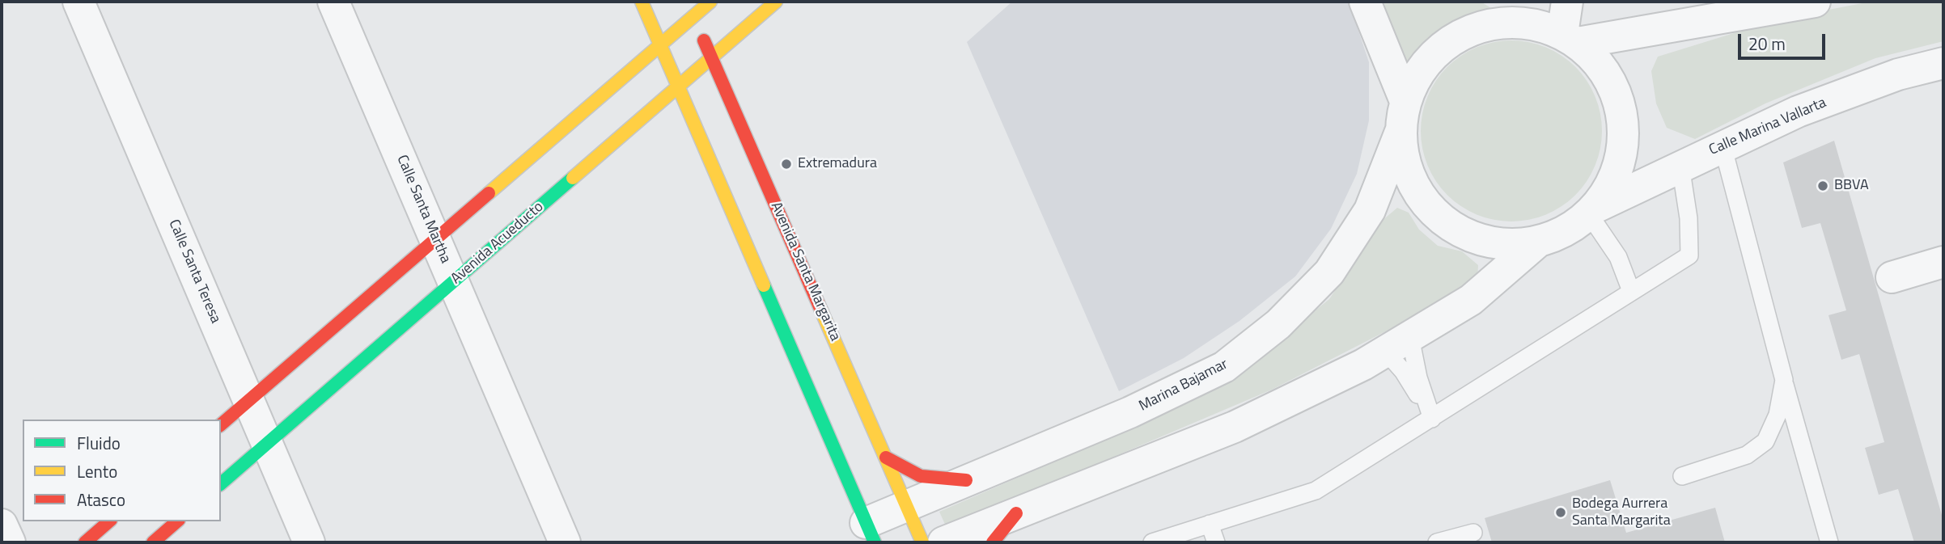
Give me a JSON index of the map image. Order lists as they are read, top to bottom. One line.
{"streets":{"main road":["Avenida Acueducto","Avenida Santa Margarita"],"street":["Calle Marina Vallarta","Calle Santa Martha","Calle Santa Teresa","Marina Bajamar"]},"crossings":[["Calle Santa Martha","Avenida Acueducto"],["Avenida Acueducto","Calle Santa Teresa"],["Avenida Acueducto","Avenida Santa Margarita"],["Avenida Santa Margarita","Marina Bajamar"]],"places":["Extremadura","BBVA","Bodega Aurrera Santa Margarita"],"legend":["Fluido","Lento","Atasco"],"scale_bar":"20 m"}
